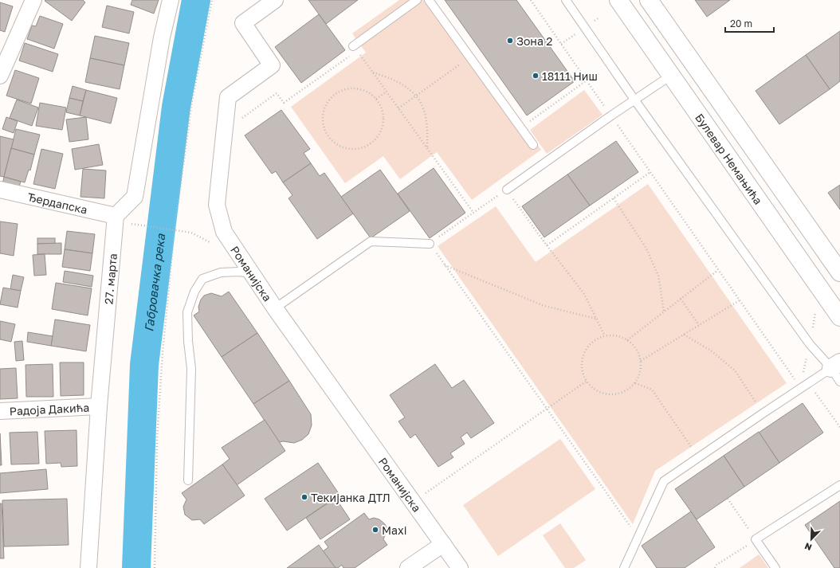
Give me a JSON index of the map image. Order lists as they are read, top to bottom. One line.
{"streets":{"street":["Булевар Немањића","Ђердапска","Романијска","27. марта","Радоја Дакића"]},"crossings":[["Ђердапска","27. марта"],["27. марта","Радоја Дакића"]],"water":["Габровачка река"],"places":["Зона 2","18111 Ниш","Текијанка ДТЛ","Maxi"],"scale_bar":"20 m","north":"bottom left"}
